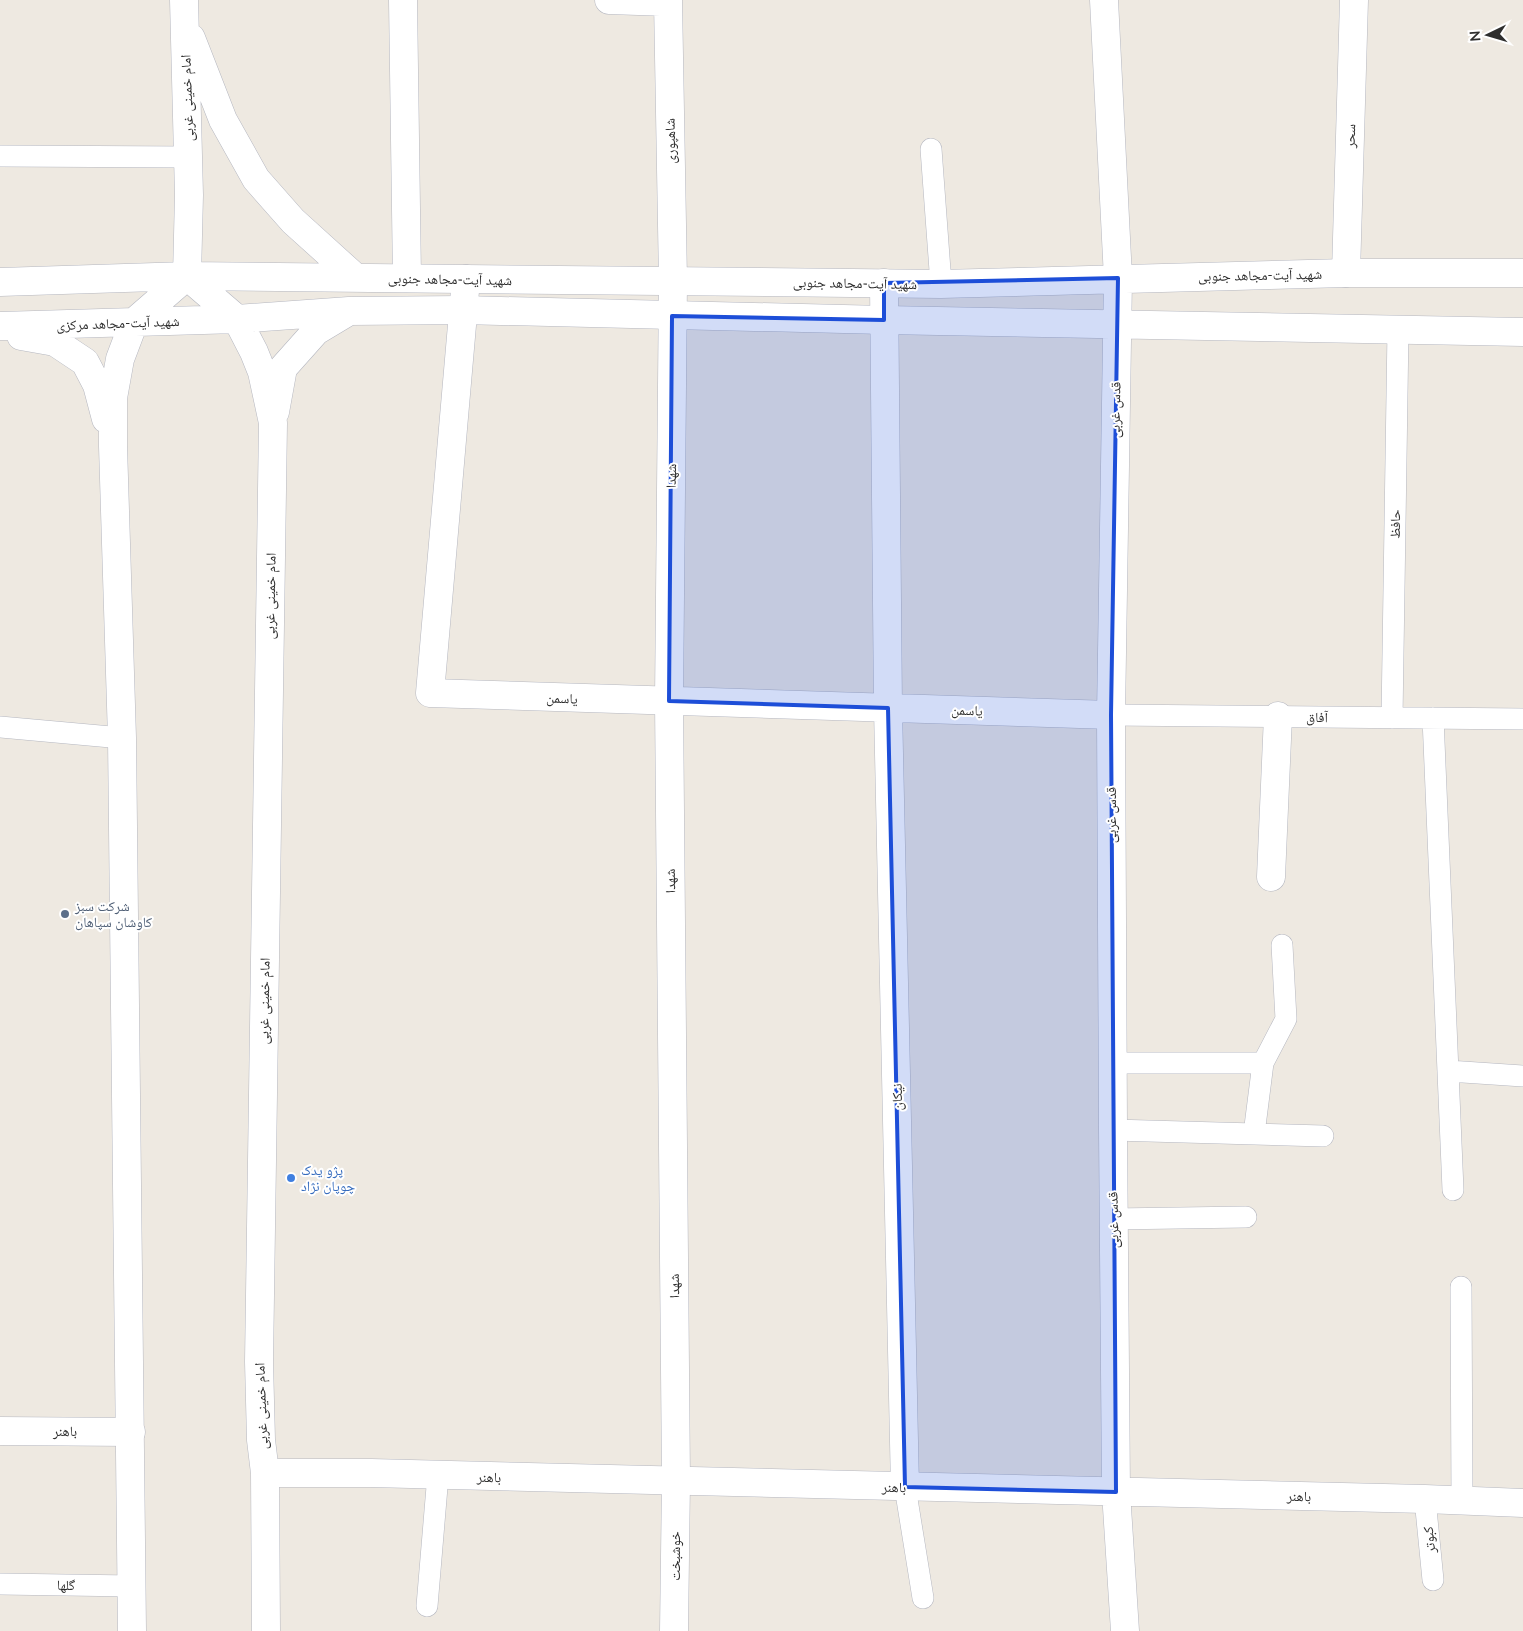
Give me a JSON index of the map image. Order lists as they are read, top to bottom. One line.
{"streets":{"street":["امام خمینی غربی","سحر","شاهپوری","شهید آیت-مجاهد جنوبی","شهید آیت-مجاهد مرکزی","قدس غربی","شهدا","یاسمن","نیکان","باهنر","خوشبخت"],"lane":["حافظ","آفاق","کبوتر","گلها"]},"crossings":[["امام خمینی غربی","شهید آیت-مجاهد جنوبی"],["امام خمینی غربی","شهید آیت-مجاهد مرکزی"],["امام خمینی غربی","باهنر"],["سحر","شهید آیت-مجاهد جنوبی"],["شاهپوری","شهید آیت-مجاهد جنوبی"],["شاهپوری","شهدا"],["شهید آیت-مجاهد جنوبی","قدس غربی"],["شهید آیت-مجاهد جنوبی","شهدا"],["شهید آیت-مجاهد جنوبی","یاسمن"],["شهید آیت-مجاهد جنوبی","نیکان"],["قدس غربی","یاسمن"],["قدس غربی","آفاق"],["قدس غربی","باهنر"],["شهدا","یاسمن"],["شهدا","باهنر"],["شهدا","خوشبخت"],["حافظ","آفاق"],["یاسمن","آفاق"],["یاسمن","نیکان"],["نیکان","باهنر"],["باهنر","کبوتر"],["باهنر","خوشبخت"]],"places":["شرکت سبز کاوشان سپاهان","پژو یدک چوپان نژاد"],"north":"left"}
